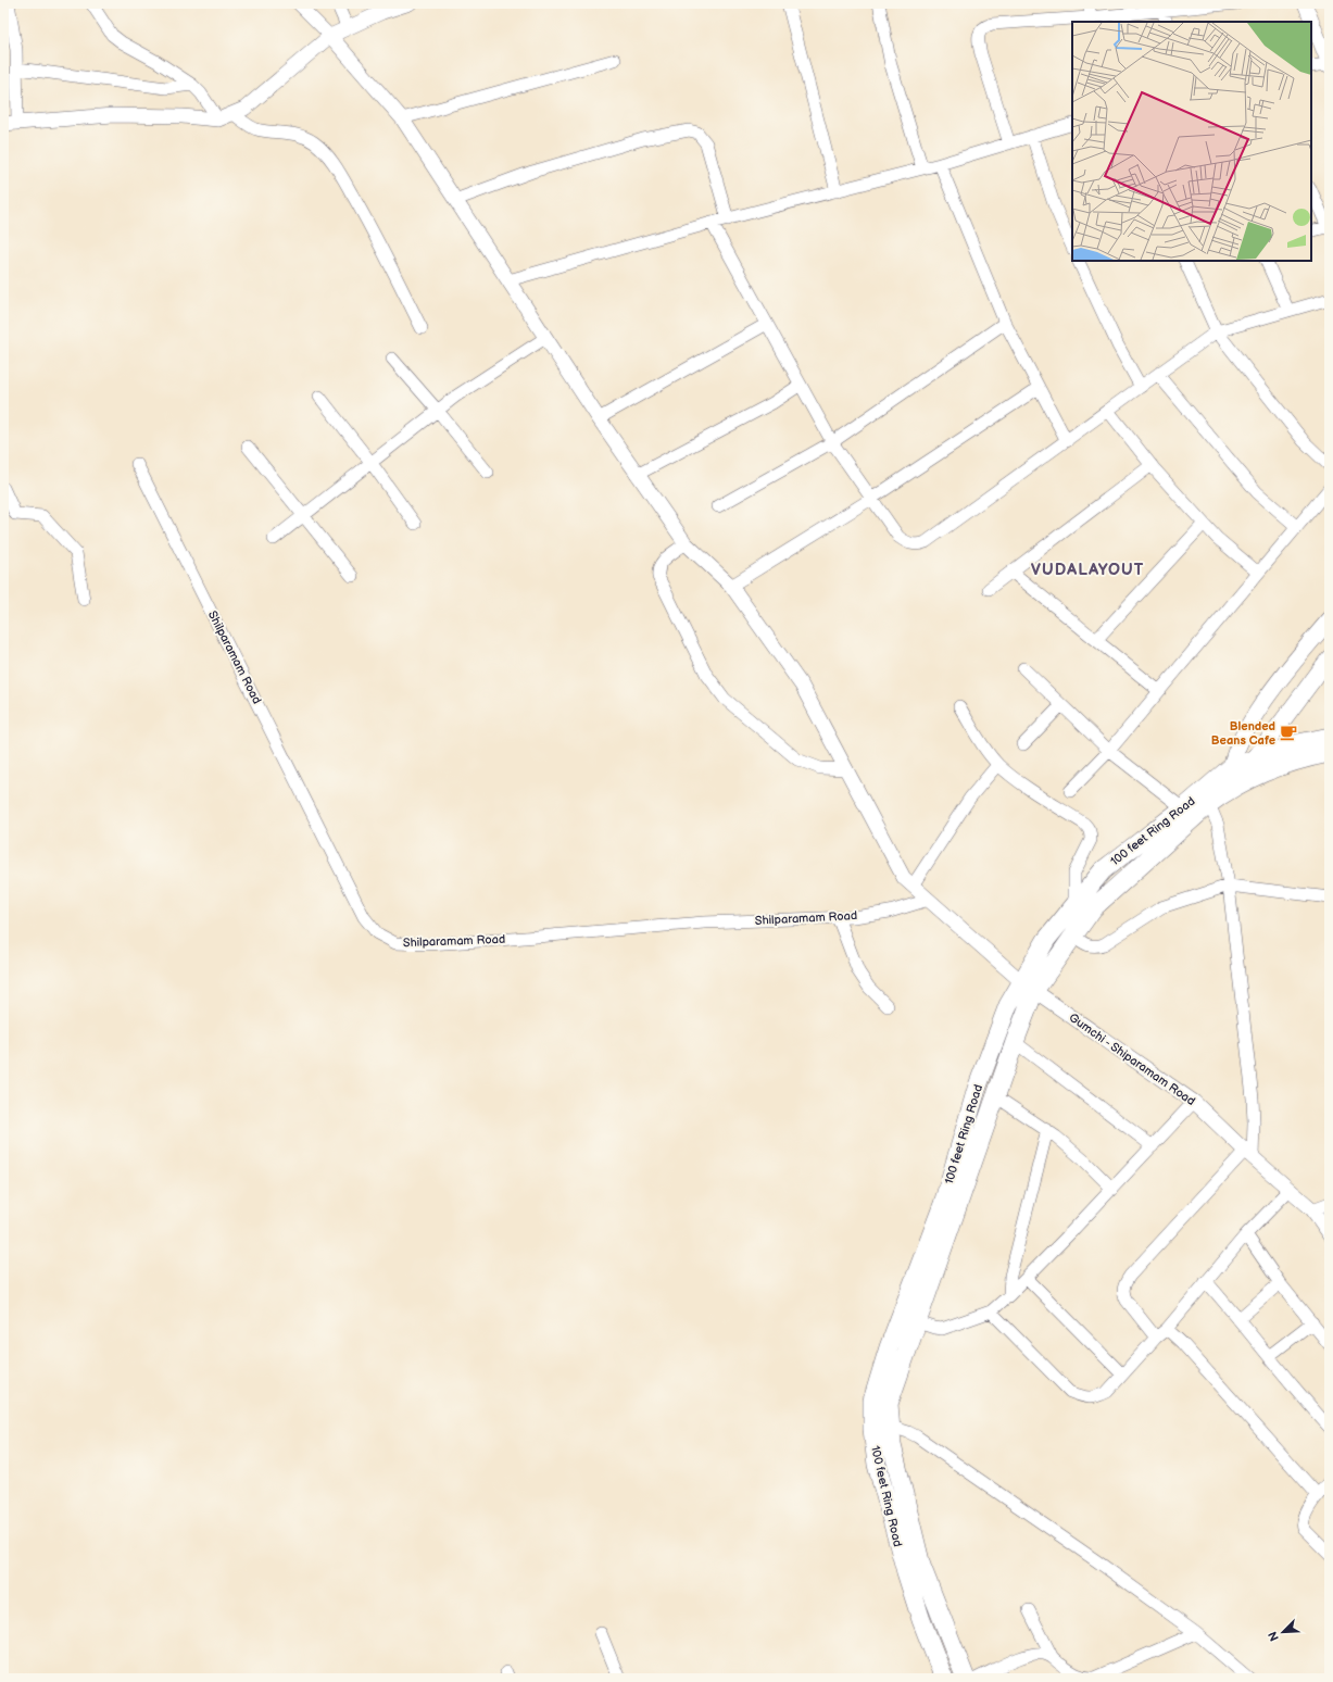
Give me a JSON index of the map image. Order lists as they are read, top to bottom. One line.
{"streets":{"main road":["100 feet Ring Road"],"street":["Shilparamam Road","Gumchi - Shiparamam Road"]},"crossings":[["Shilparamam Road","Gumchi - Shiparamam Road"],["100 feet Ring Road","Gumchi - Shiparamam Road"]],"districts":["VUDALAYOUT"],"places":{"cafe":["Blended Beans Cafe"]},"north":"bottom left"}
